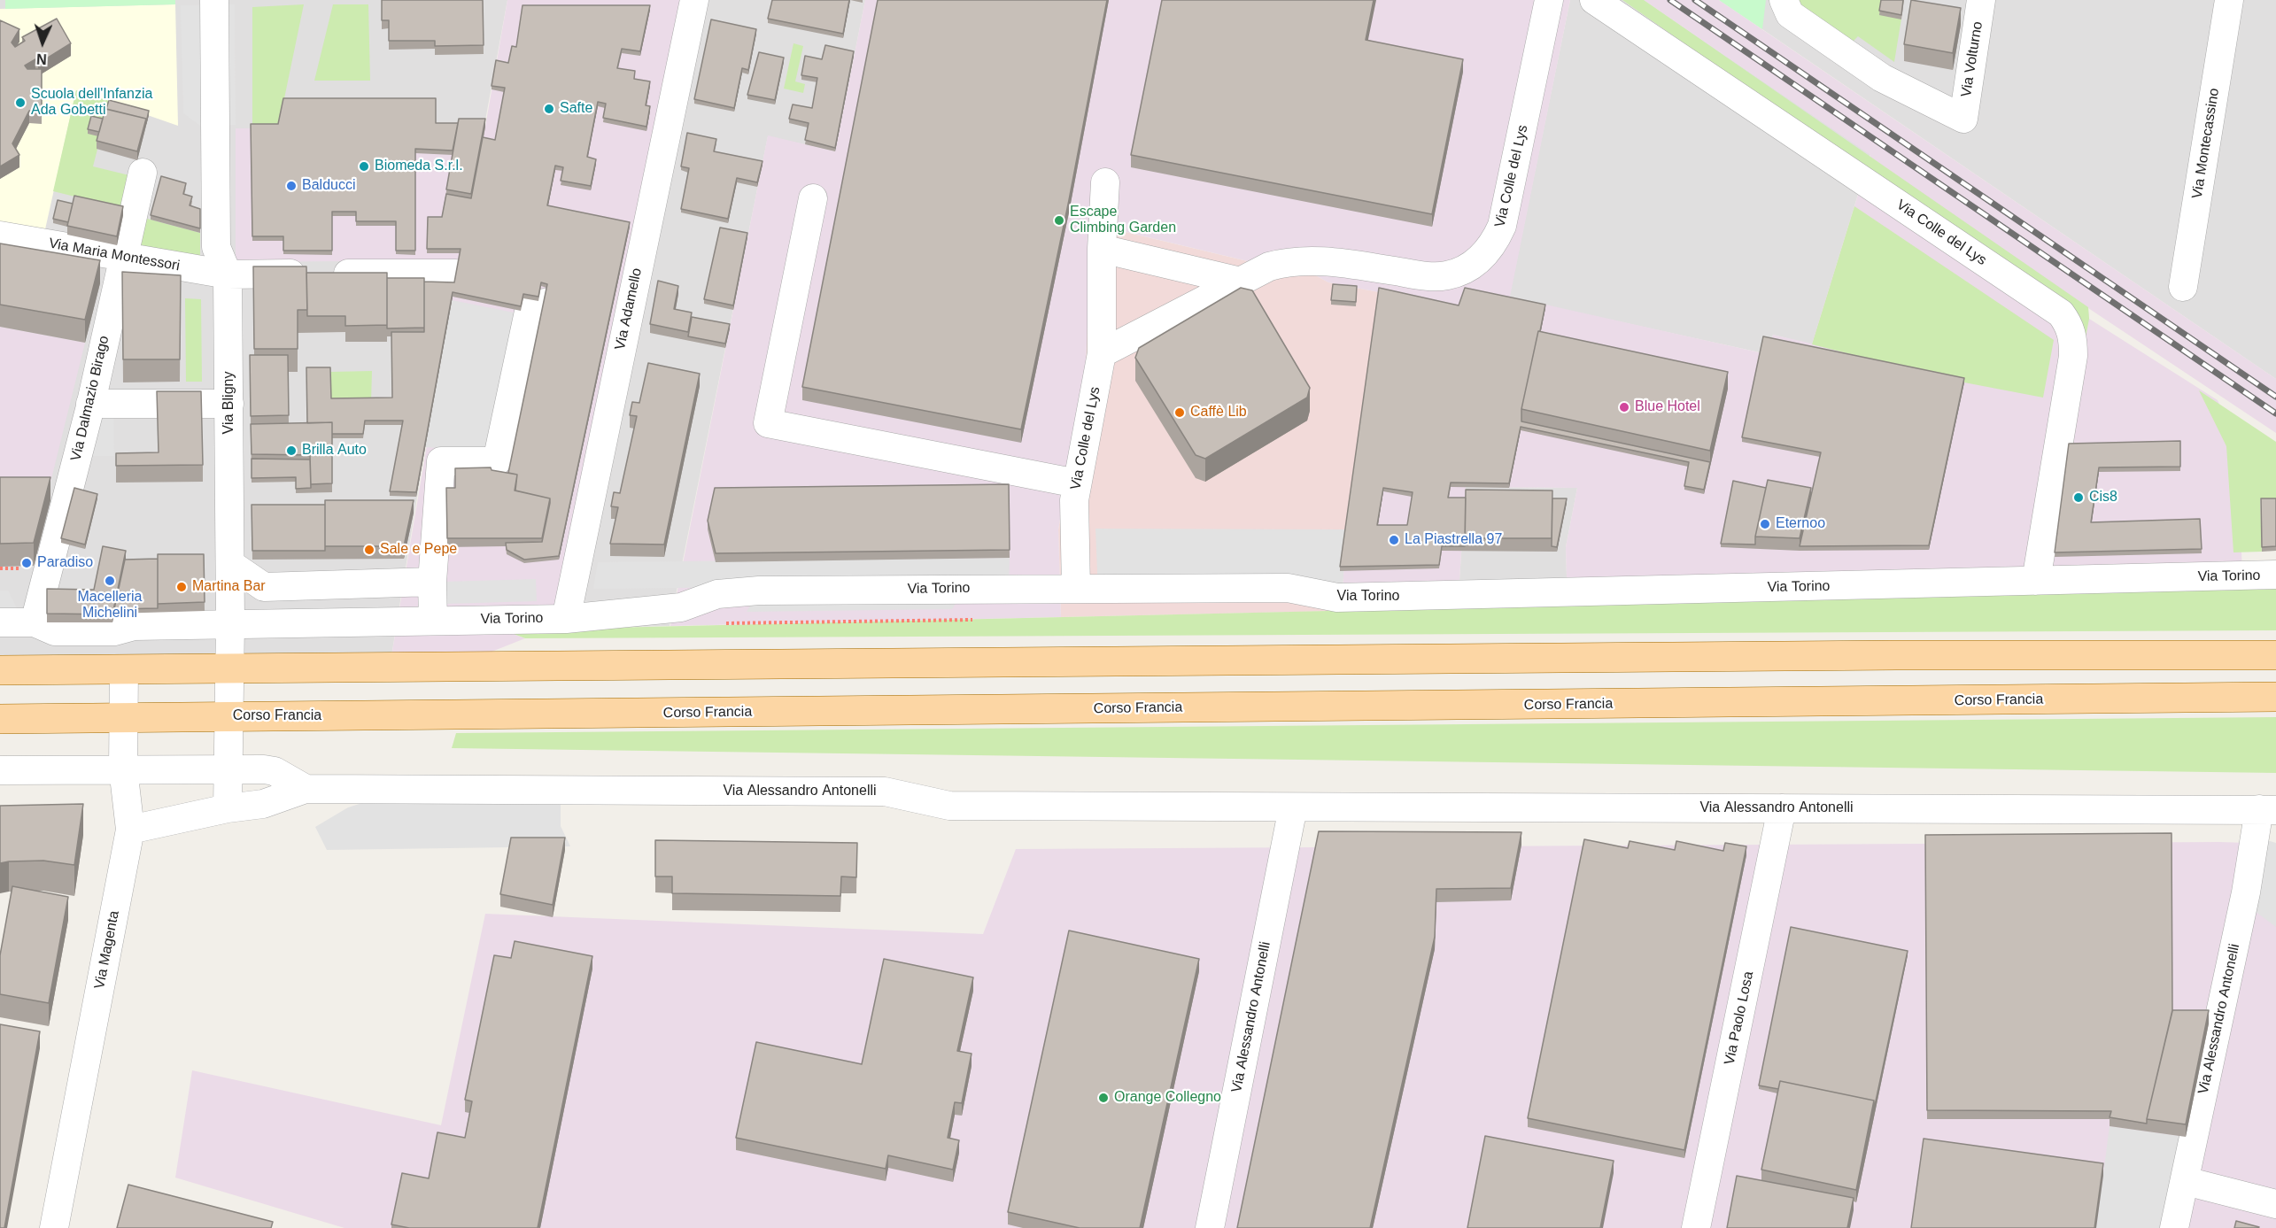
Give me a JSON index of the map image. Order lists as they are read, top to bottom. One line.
{"streets":{"main road":["Corso Francia"],"street":["Via Volturno","Via Montecassino","Via Colle del Lys","Via Maria Montessori","Via Adamello","Via Dalmazio Birago","Via Bligny","Via Torino","Via Alessandro Antonelli","Via Magenta","Via Paolo Losa"]},"crossings":[["Via Colle del Lys","Via Torino"],["Via Maria Montessori","Via Dalmazio Birago"],["Via Maria Montessori","Via Bligny"],["Via Adamello","Via Torino"],["Via Bligny","Via Torino"],["Via Bligny","Corso Francia"],["Via Bligny","Via Alessandro Antonelli"],["Corso Francia","Via Magenta"],["Via Alessandro Antonelli","Via Magenta"],["Via Alessandro Antonelli","Via Paolo Losa"]],"places":["Scuola dell'Infanzia Ada Gobetti","Safte","Biomeda S.r.l.","Balducci","Escape Climbing Garden","Blue Hotel","Caffè Lib","Brilla Auto","Cis8","Eternoo","La Piastrella 97","Sale e Pepe","Paradiso","Macelleria Michelini","Martina Bar","Orange Collegno"],"north":"bottom"}
